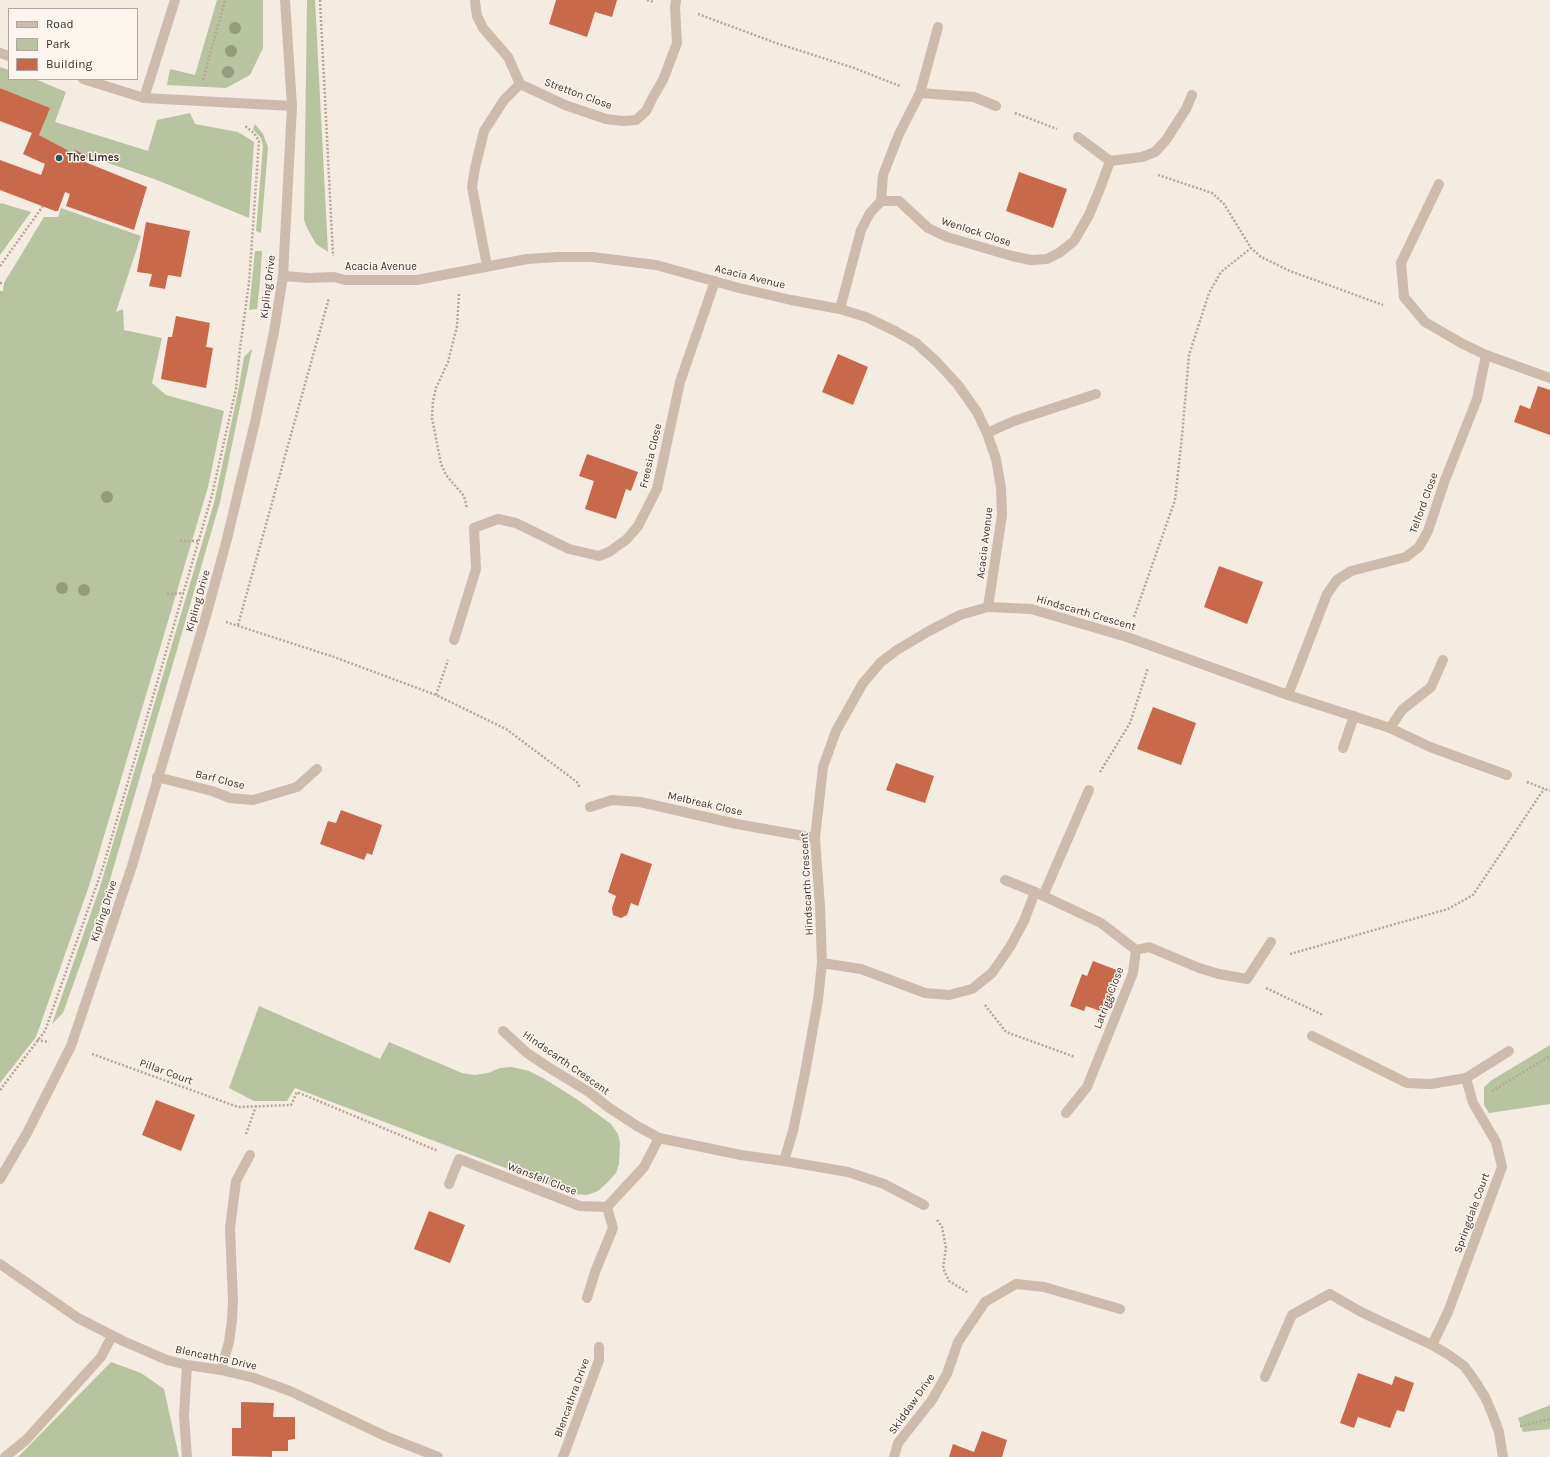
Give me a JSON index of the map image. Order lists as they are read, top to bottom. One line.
{"streets":{"street":["Stretton Close","Wenlock Close","Acacia Avenue","Kipling Drive","Freesia Close","Telford Close","Hindscarth Crescent","Barf Close","Melbreak Close","Latrigg Close","Wansfell Close","Springdale Court","Blencathra Drive","Skiddaw Drive"],"path":["Pillar Court"]},"crossings":[["Acacia Avenue","Kipling Drive"],["Acacia Avenue","Freesia Close"],["Acacia Avenue","Hindscarth Crescent"],["Kipling Drive","Barf Close"],["Kipling Drive","Pillar Court"],["Telford Close","Hindscarth Crescent"],["Hindscarth Crescent","Melbreak Close"],["Pillar Court","Wansfell Close"]],"places":["The Limes"],"legend":["Road","Park","Building"]}
